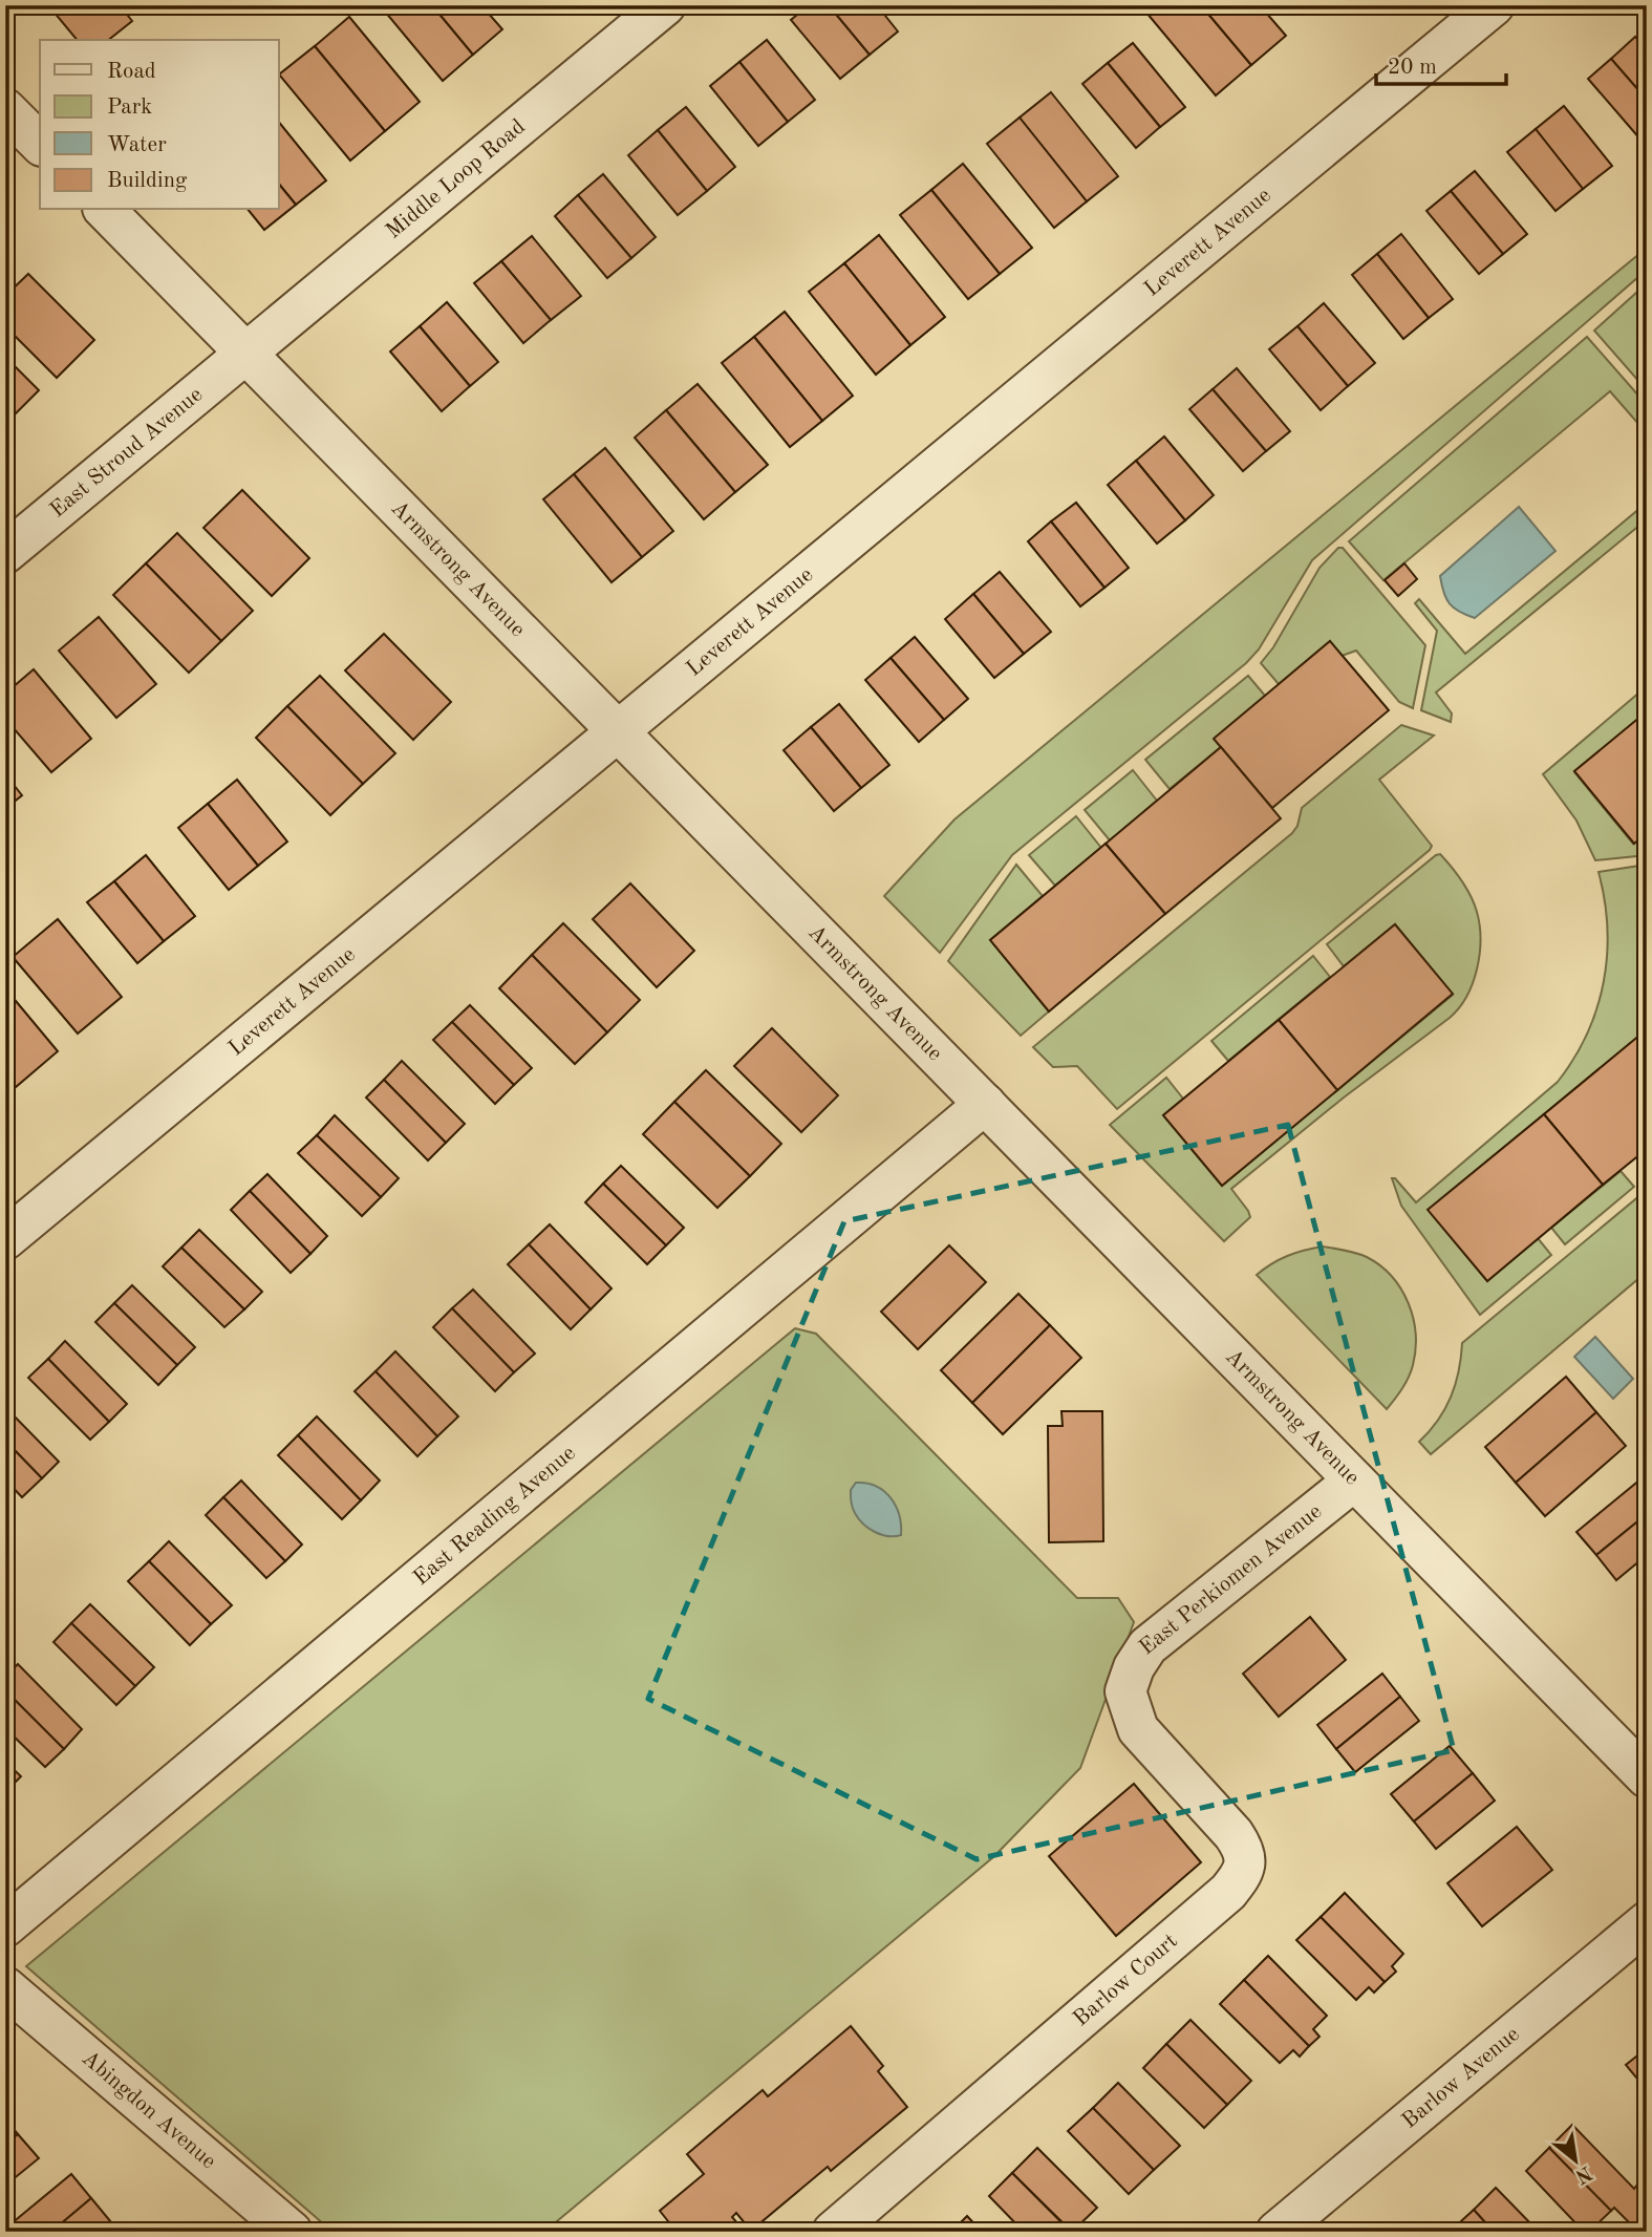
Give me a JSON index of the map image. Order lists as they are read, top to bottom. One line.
{"streets":{"street":["Middle Loop Road","Leverett Avenue","East Stroud Avenue","Armstrong Avenue","East Reading Avenue","East Perkiomen Avenue","Barlow Court","Barlow Avenue","Abingdon Avenue"]},"crossings":[["Middle Loop Road","East Stroud Avenue"],["Middle Loop Road","Armstrong Avenue"],["Leverett Avenue","Armstrong Avenue"],["East Stroud Avenue","Armstrong Avenue"],["Armstrong Avenue","East Reading Avenue"],["Armstrong Avenue","East Perkiomen Avenue"],["East Perkiomen Avenue","Barlow Court"]],"legend":["Road","Park","Water","Building"],"scale_bar":"20 m","north":"bottom right"}
